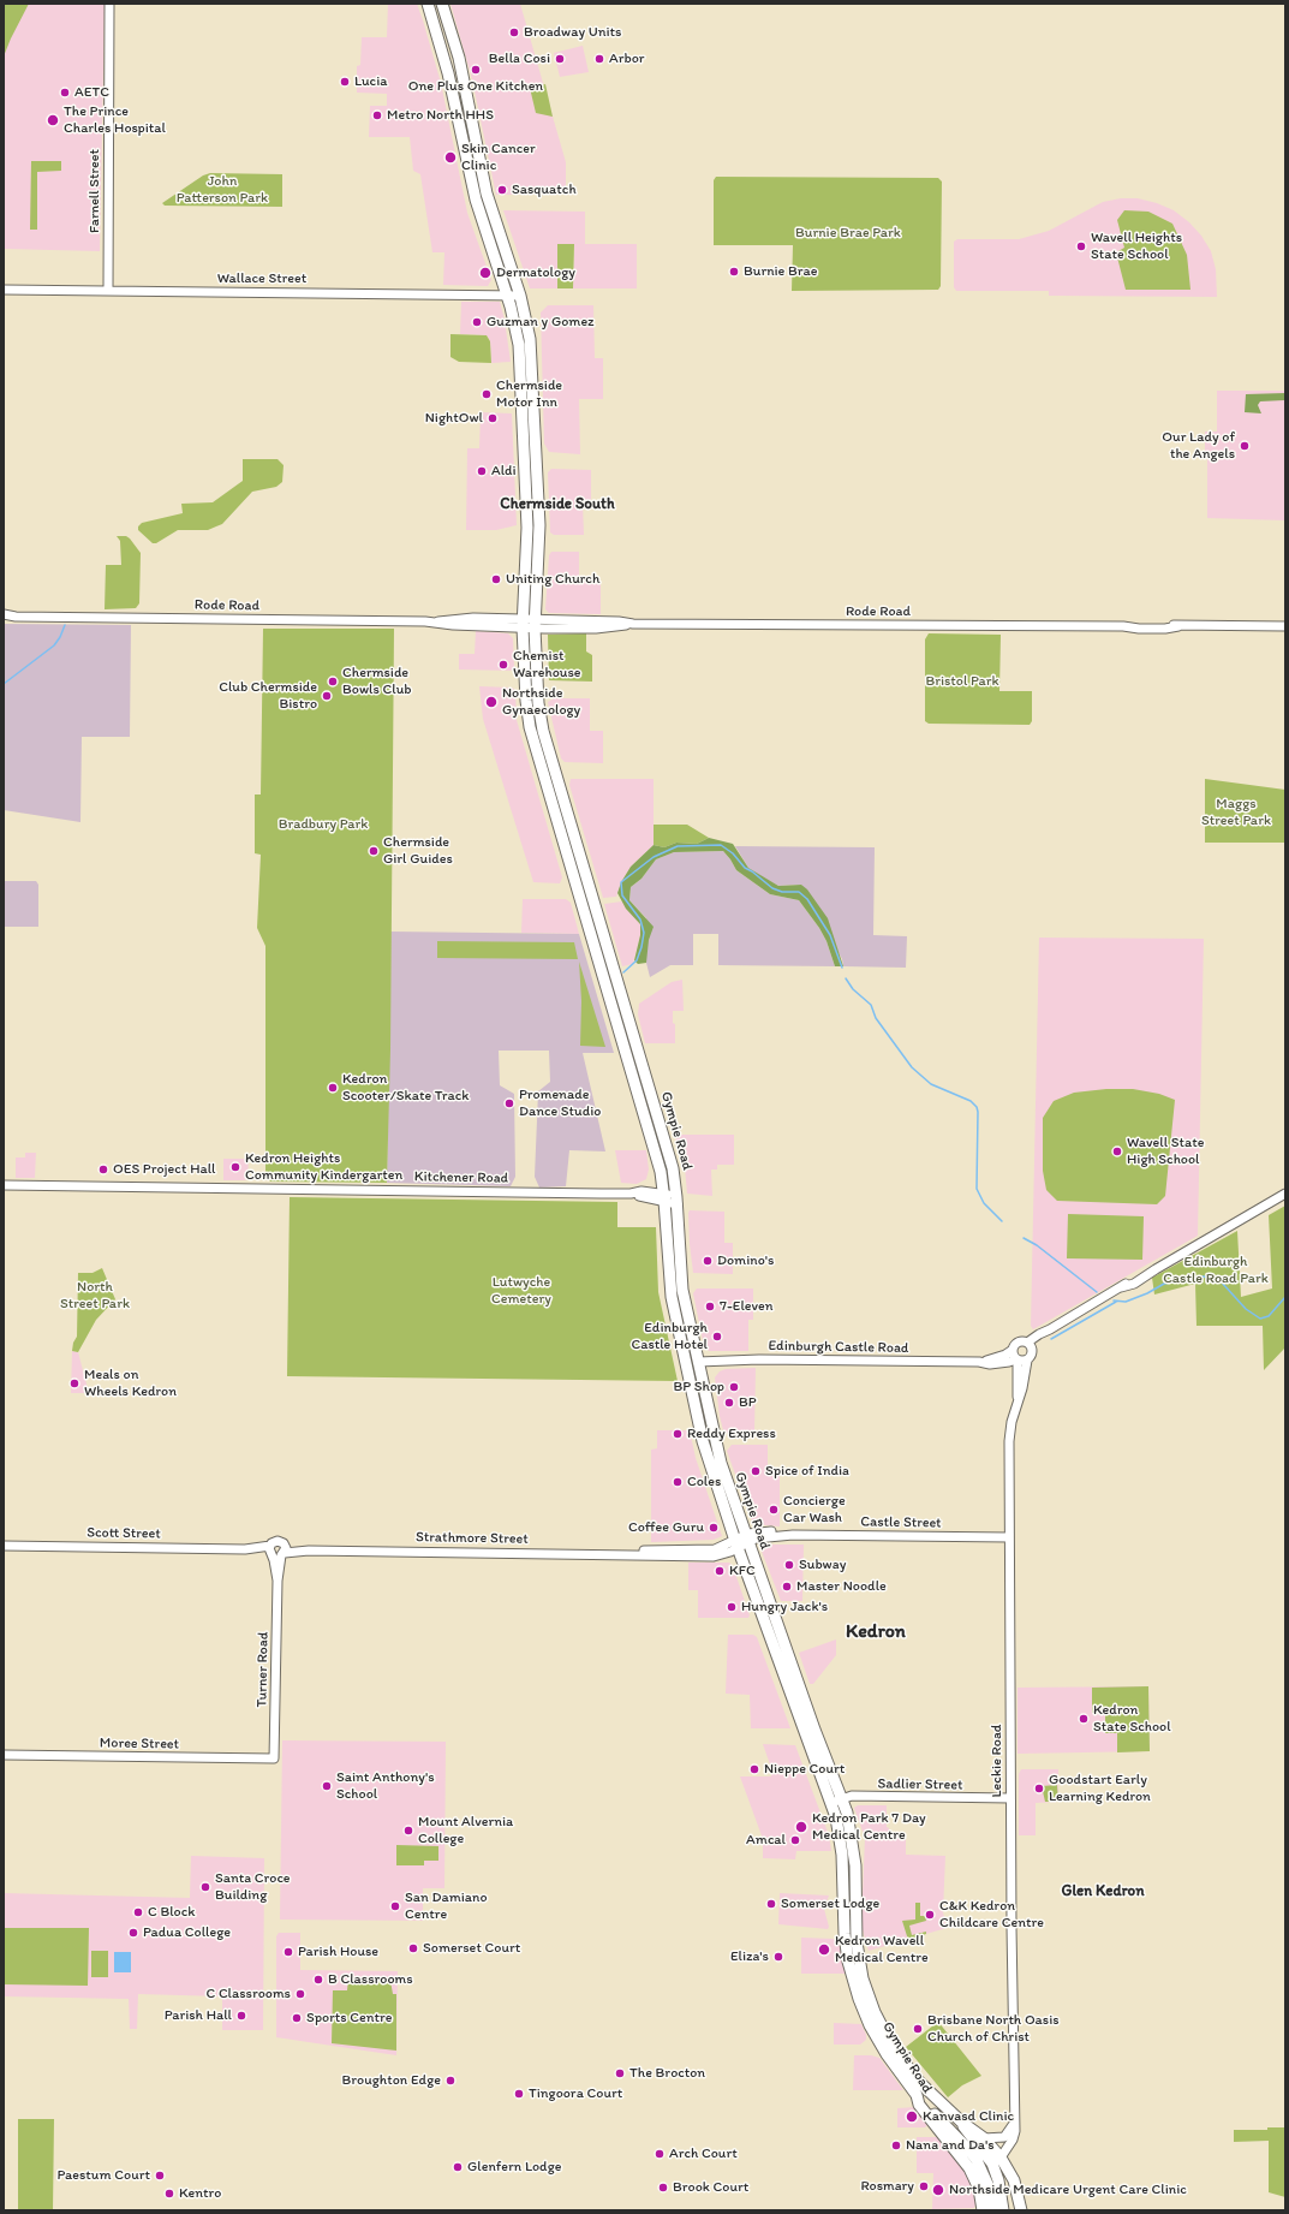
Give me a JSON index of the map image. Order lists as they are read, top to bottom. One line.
{"streets":{"highway":["Gympie Road"],"street":["Farnell Street","Wallace Street","Rode Road","Kitchener Road","Edinburgh Castle Road","Castle Street","Scott Street","Strathmore Street","Turner Road","Moree Street","Leckie Road","Sadlier Street"]},"crossings":[["Farnell Street","Wallace Street"],["Wallace Street","Gympie Road"],["Rode Road","Gympie Road"],["Gympie Road","Kitchener Road"],["Gympie Road","Edinburgh Castle Road"],["Gympie Road","Castle Street"],["Gympie Road","Strathmore Street"],["Gympie Road","Leckie Road"],["Gympie Road","Sadlier Street"],["Edinburgh Castle Road","Leckie Road"],["Castle Street","Strathmore Street"],["Castle Street","Leckie Road"],["Scott Street","Strathmore Street"],["Scott Street","Turner Road"],["Strathmore Street","Turner Road"],["Turner Road","Moree Street"],["Leckie Road","Sadlier Street"]],"districts":["Chermside South","Kedron","Glen Kedron"],"parks":["John Patterson Park","Burnie Brae Park","Bristol Park","Maggs Street Park","Bradbury Park","Edinburgh Castle Road Park","Lutwyche Cemetery","North Street Park"],"places":["Broadway Units","Bella Cosi","Arbor","One Plus One Kitchen","Lucia","AETC","Metro North HHS","The Prince Charles Hospital","Skin Cancer Clinic","Sasquatch","Wavell Heights State School","Burnie Brae","Dermatology","Guzman y Gomez","Chermside Motor Inn","NightOwl","Our Lady of the Angels","Aldi","Uniting Church","Chemist Warehouse","Chermside Bowls Club","Club Chermside Bistro","Northside Gynaecology","Chermside Girl Guides","Kedron Scooter/Skate Track","Promenade Dance Studio","Wavell State High School","Kedron Heights Community Kindergarten","OES Project Hall","Domino's","7-Eleven","Edinburgh Castle Hotel","Meals on Wheels Kedron","BP Shop","BP","Reddy Express","Spice of India","Coles","Concierge Car Wash","Coffee Guru","Subway","KFC","Master Noodle","Hungry Jack's","Kedron State School","Nieppe Court","Saint Anthony's School","Goodstart Early Learning Kedron","Kedron Park 7 Day Medical Centre","Mount Alvernia College","Amcal","Santa Croce Building","Somerset Lodge","San Damiano Centre","C Block","C&K Kedron Childcare Centre","Padua College","Somerset Court","Kedron Wavell Medical Centre","Parish House","Eliza's","B Classrooms","C Classrooms","Parish Hall","Sports Centre","Brisbane North Oasis Church of Christ","The Brocton","Broughton Edge","Tingoora Court","Kanvasd Clinic","Nana and Da's","Arch Court","Glenfern Lodge","Paestum Court","Rosmary","Brook Court","Northside Medicare Urgent Care Clinic","Kentro"]}
